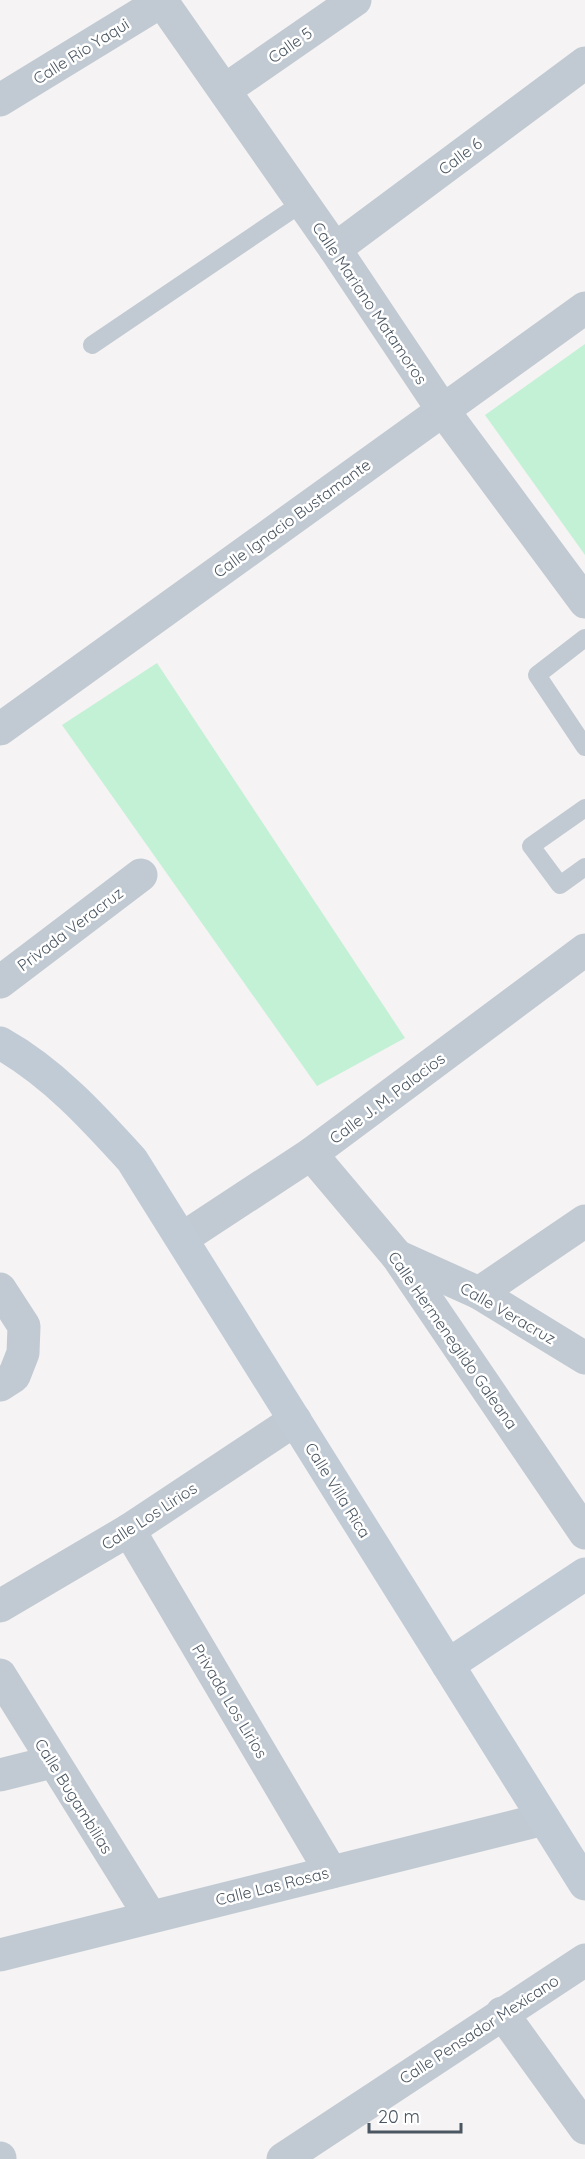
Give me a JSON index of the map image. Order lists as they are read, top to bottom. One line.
{"streets":{"main road":["Calle Villa Rica"],"street":["Calle 5","Calle Río Yaqui","Calle 6","Calle Mariano Matamoros","Calle Ignacio Bustamante","Privada Veracruz","Calle J. M. Palacios","Calle Veracruz","Calle Hermenegildo Galeana","Calle Los Lirios","Privada Los Lirios","Calle Bugambilias","Calle Las Rosas","Calle Pensador Mexicano"]},"crossings":[["Calle 5","Calle Mariano Matamoros"],["Calle Río Yaqui","Calle Mariano Matamoros"],["Calle 6","Calle Mariano Matamoros"],["Calle Mariano Matamoros","Calle Ignacio Bustamante"],["Calle J. M. Palacios","Calle Hermenegildo Galeana"],["Calle J. M. Palacios","Calle Villa Rica"],["Calle Veracruz","Calle Hermenegildo Galeana"],["Calle Villa Rica","Calle Los Lirios"],["Calle Villa Rica","Calle Las Rosas"],["Calle Los Lirios","Privada Los Lirios"],["Privada Los Lirios","Calle Las Rosas"],["Calle Bugambilias","Calle Las Rosas"]],"scale_bar":"20 m"}
